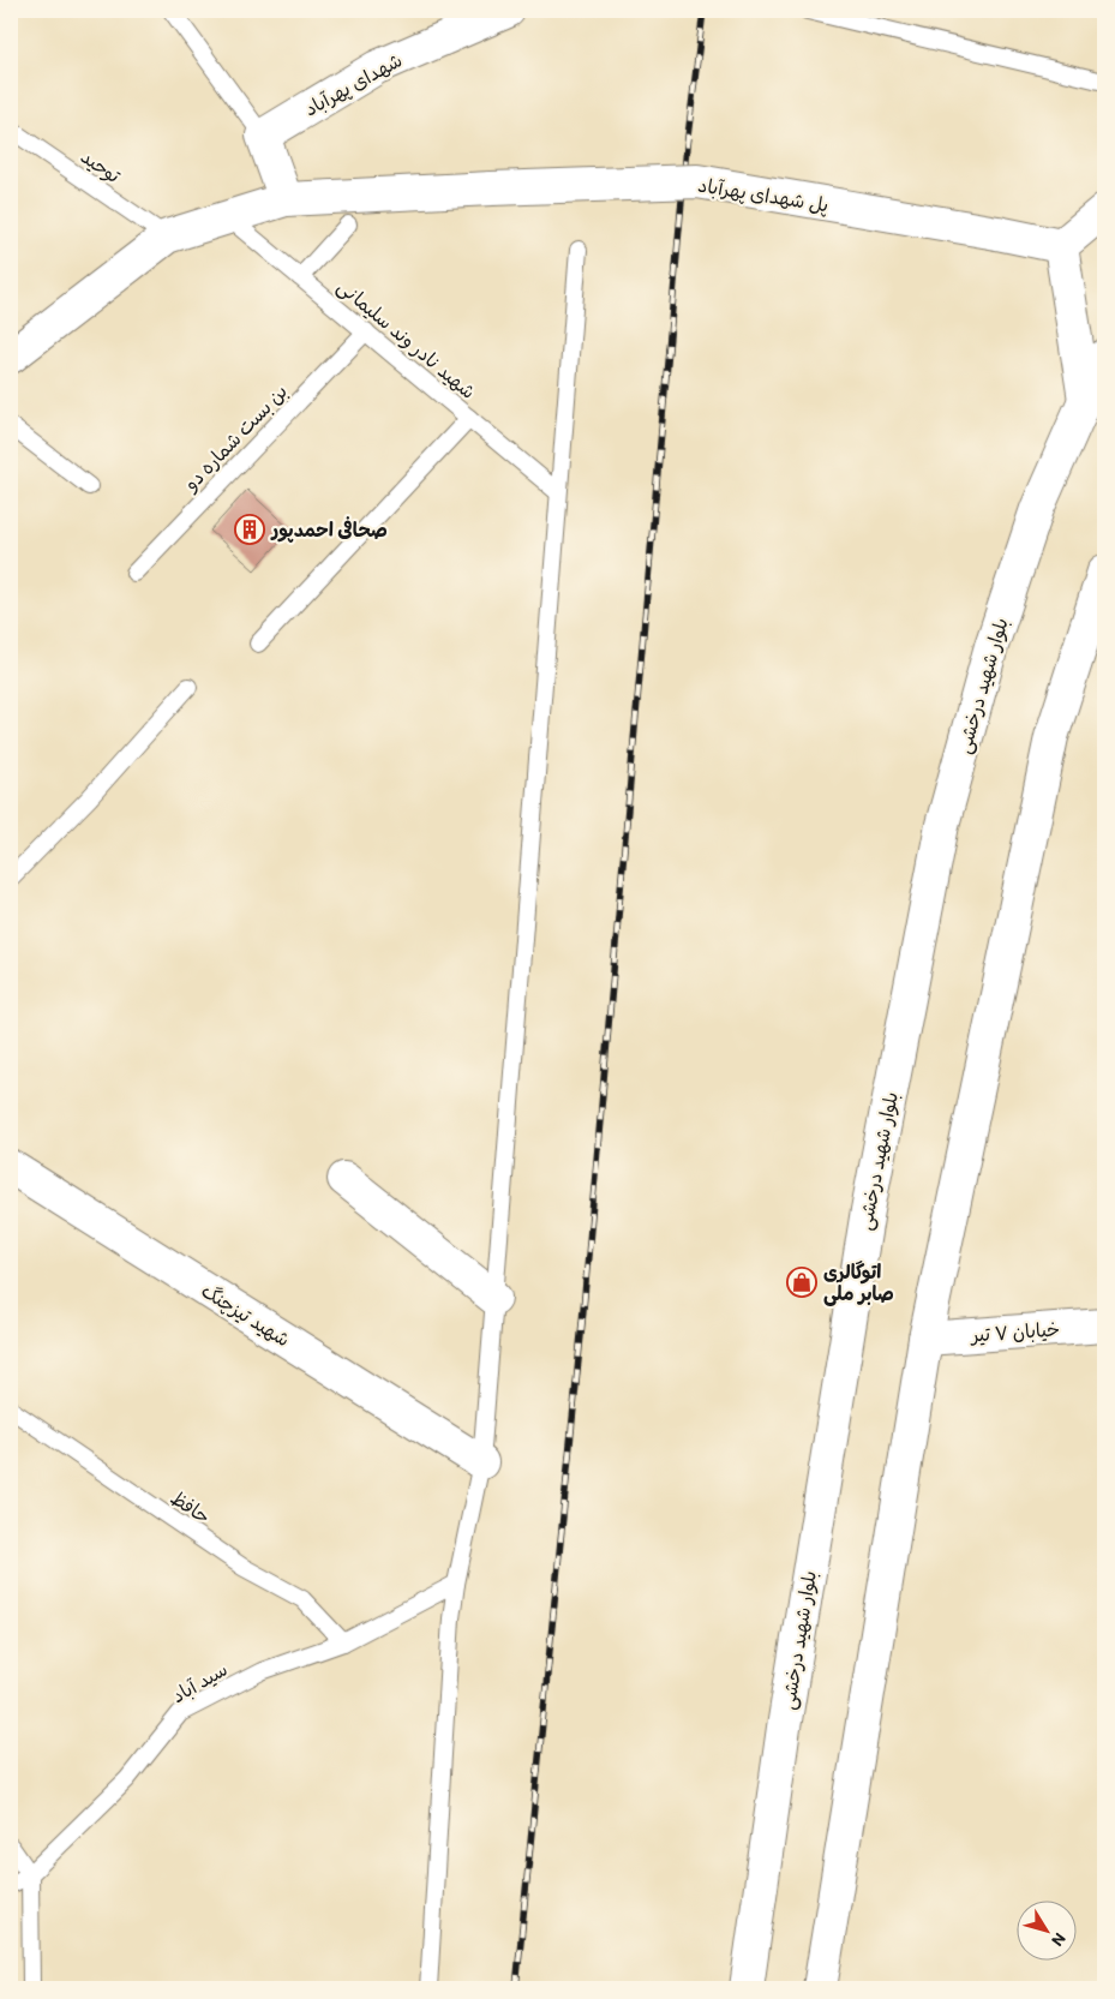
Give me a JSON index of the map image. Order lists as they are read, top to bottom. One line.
{"streets":{"main road":["شهدای پهرآباد","پل شهدای پهرآباد","بلوار شهید درخشی","شهید تیزچنگ","خیابان ۷ تیر"],"lane":["توحید","شهید نادر وند سلیمانی","بن بست شماره دو","حافظ","سید آباد"]},"crossings":[["شهید نادر وند سلیمانی","بن بست شماره دو"],["حافظ","سید آباد"]],"places":{"building":["صحافی احمدپور"],"shop":["اتوگالری صابر ملی"]},"north":"bottom right"}
